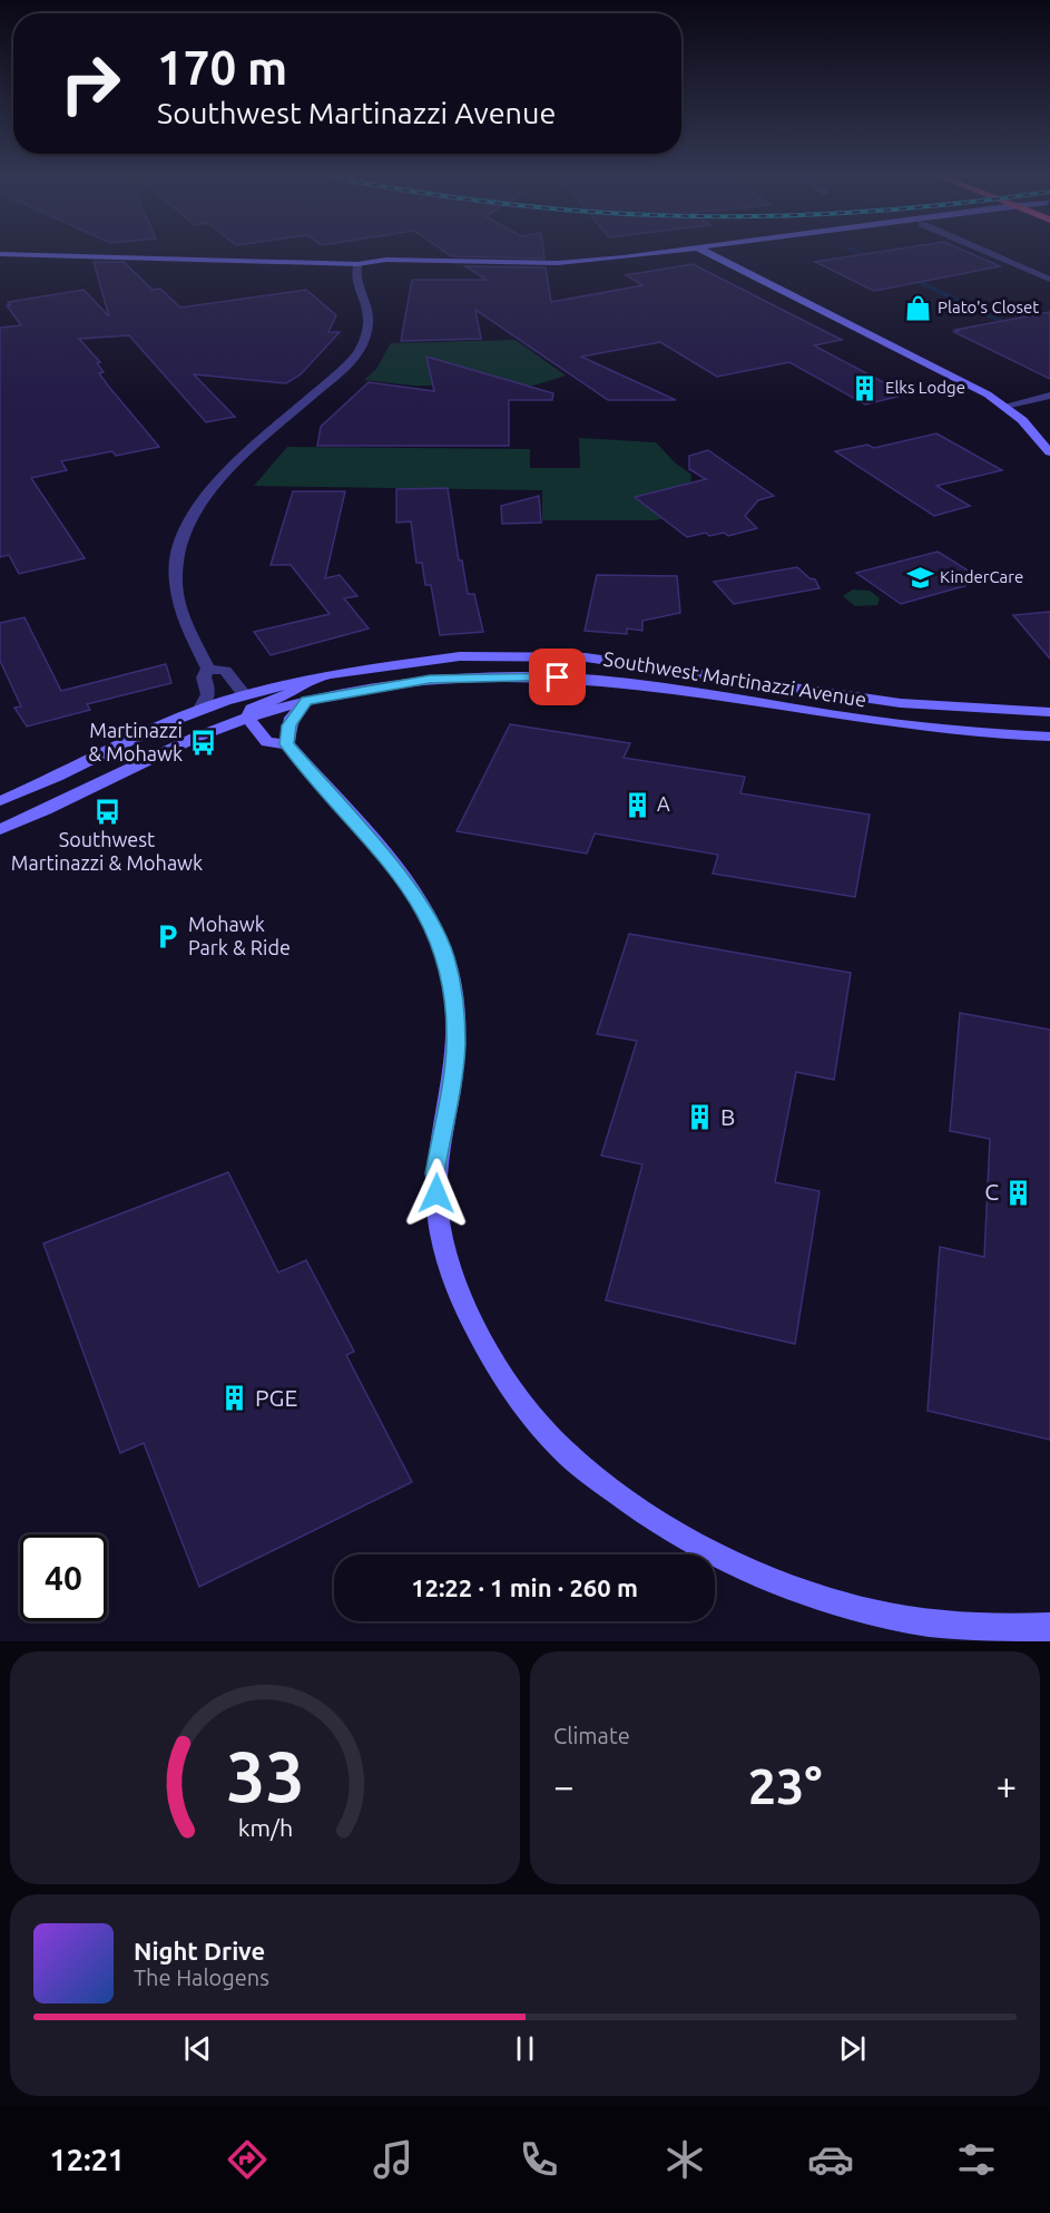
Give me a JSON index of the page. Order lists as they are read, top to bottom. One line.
{"streets":{"street":["Southwest Martinazzi Avenue"]},"places":{"shop":["Plato's Closet"],"building":["Elks Lodge","A","B","C","PGE"],"school or university":["KinderCare"],"bus stop":["Martinazzi & Mohawk","Southwest Martinazzi & Mohawk"],"parking":["Mohawk Park & Ride"]},"page":{"turn":["170 m","Southwest Martinazzi Avenue"],"limit":"40","trip":"12:22 · 1 min · 260 m","tile":"Climate","heat":["−","23°","+"],"song":["Night Drive","The Halogens"],"tabs":"12:21","gauge":["33","km/h"]}}
